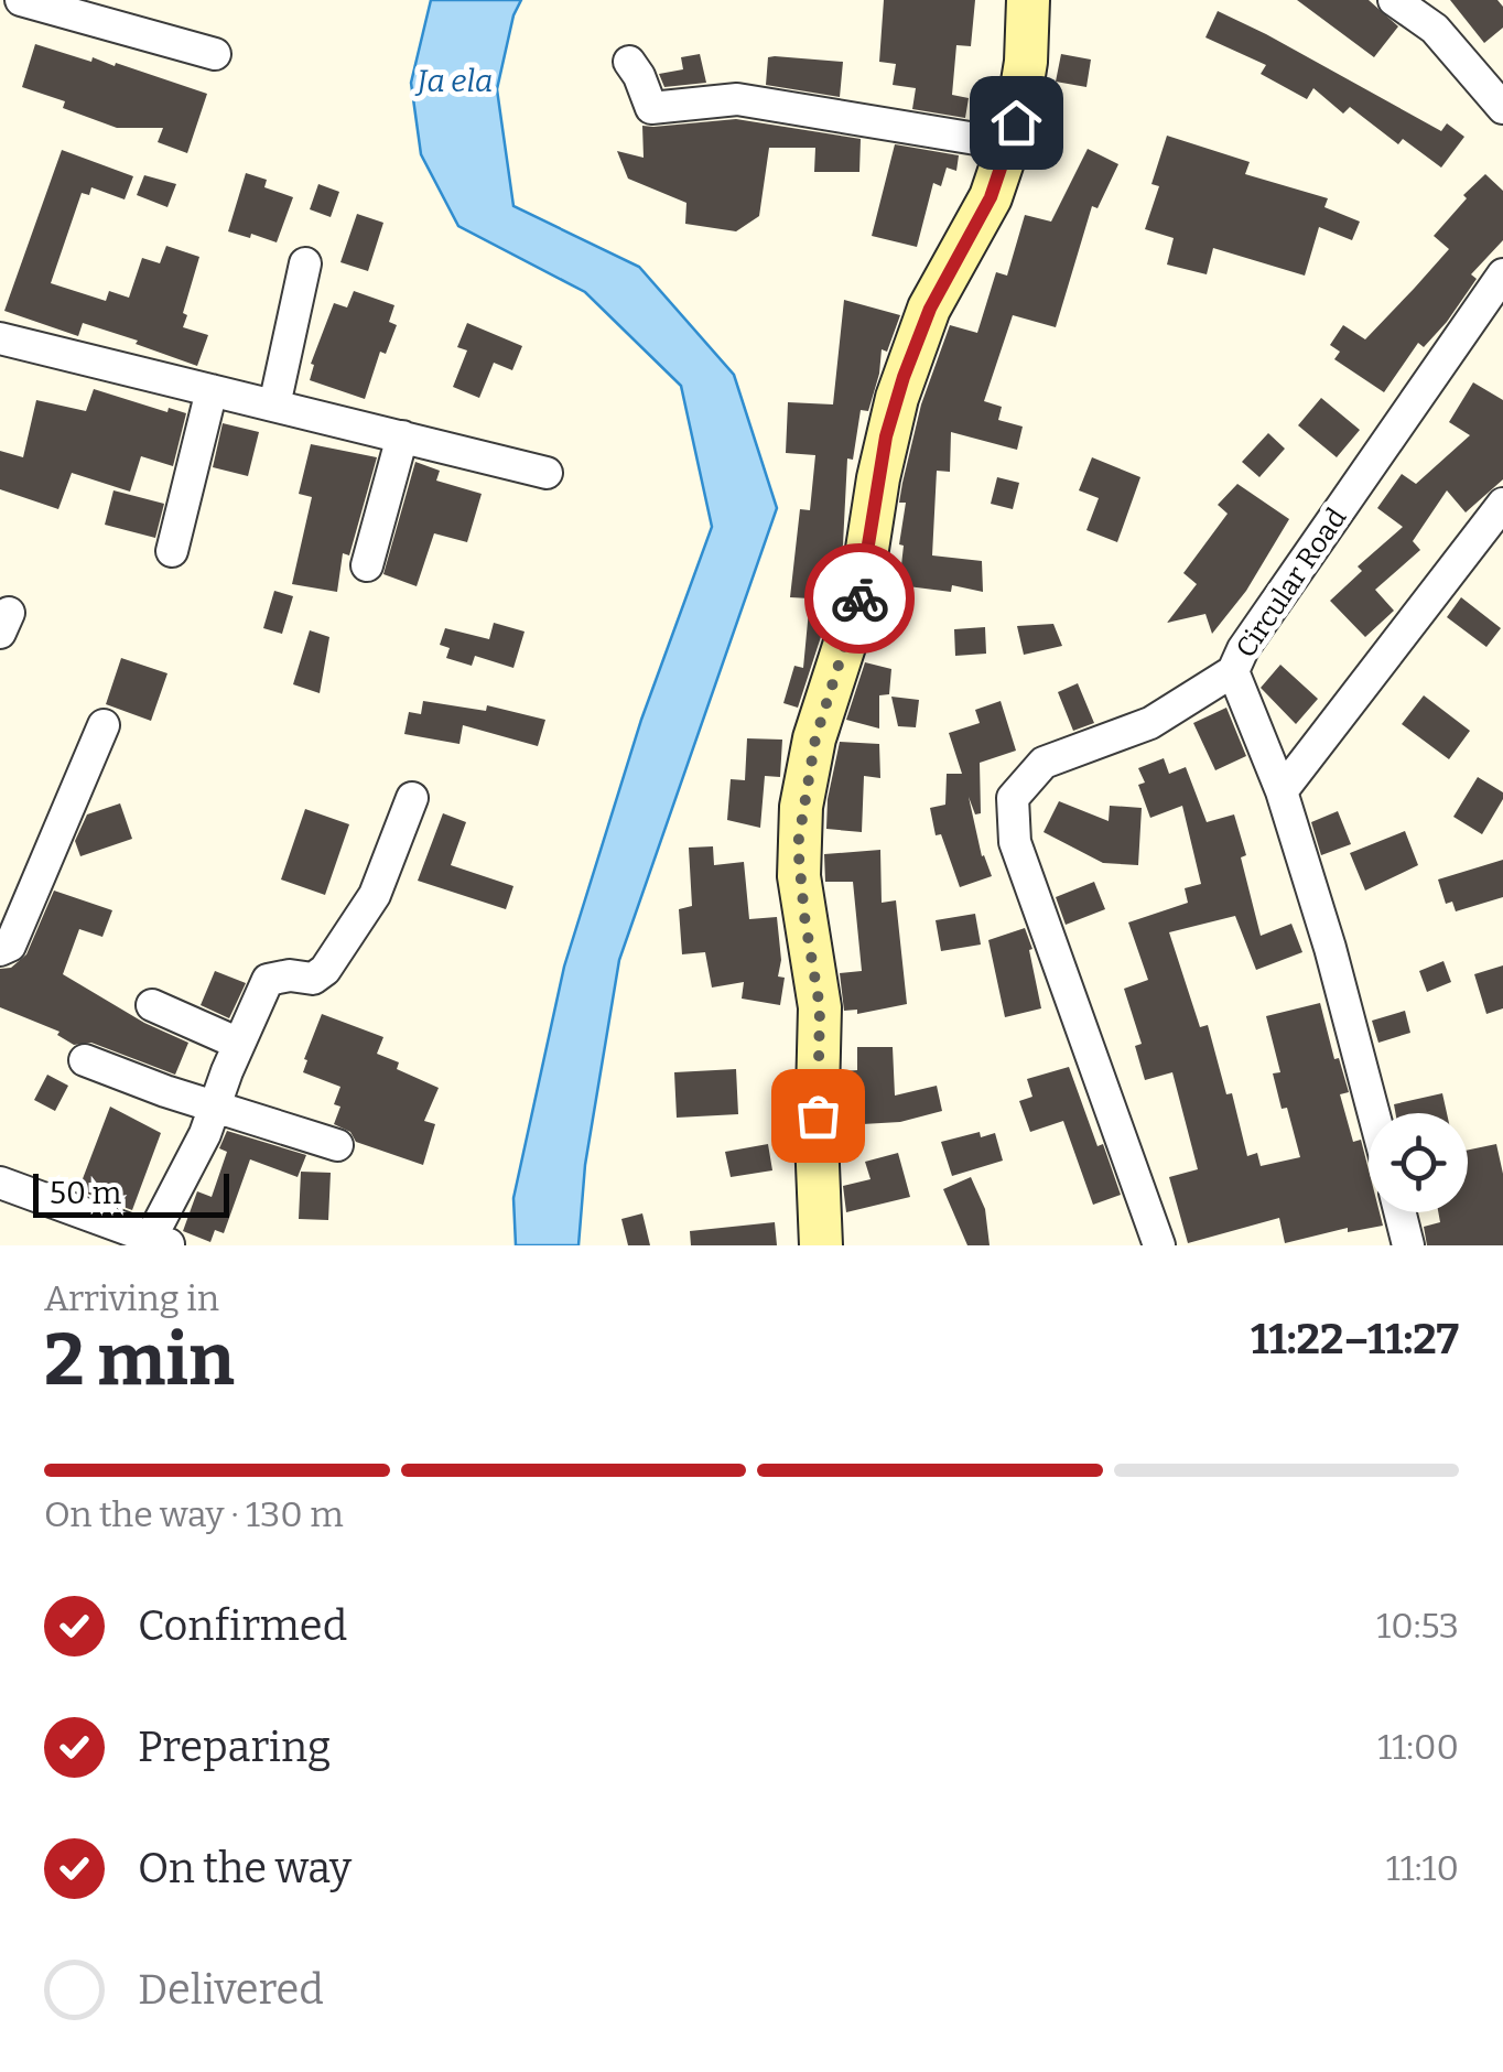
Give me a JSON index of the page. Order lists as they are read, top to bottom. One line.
{"streets":{"street":["Circular Road"]},"water":["Ja ela"],"scale_bar":"50 m","page":{"scale":"50 m","heading":["2 min","Arriving in","11:22–11:27"],"bar":"On the way · 130 m","list":[["Confirmed","10:53"],["Preparing","11:00"],["On the way","11:10"],"Delivered"]}}
